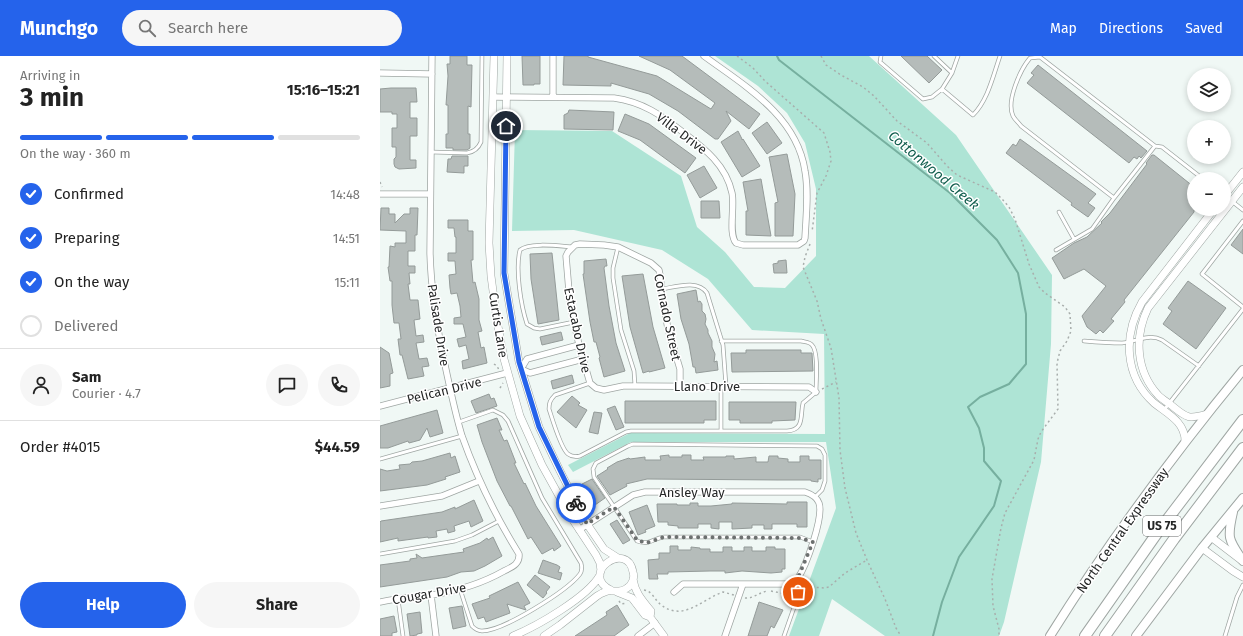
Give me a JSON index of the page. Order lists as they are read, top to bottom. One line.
{"streets":{"highway":["US 75"],"main road":["North Central Expressway"],"street":["Villa Drive","Cornado Street","Palisade Drive","Curtis Lane","Estacabo Drive","Llano Drive","Pelican Drive","Ansley Way","Cougar Drive"]},"crossings":[["Villa Drive","Curtis Lane"],["Cornado Street","Estacabo Drive"],["Cornado Street","Llano Drive"],["Palisade Drive","Pelican Drive"],["Palisade Drive","Cougar Drive"],["Curtis Lane","Pelican Drive"],["Curtis Lane","Ansley Way"],["Estacabo Drive","Llano Drive"]],"water":["Cottonwood Creek"],"page":{"header":"Munchgo","search":"Search here","nav":["Map","Directions","Saved"],"heading":["3 min","Arriving in","15:16–15:21"],"panel":["Sam","Courier · 4.7","Order #4015","$44.59"],"map_buttons":["+","−"],"bar":"On the way · 360 m","list":[["Confirmed","14:48"],["Preparing","14:51"],["On the way","15:11"],"Delivered"],"buttons":["Help","Share"]}}
